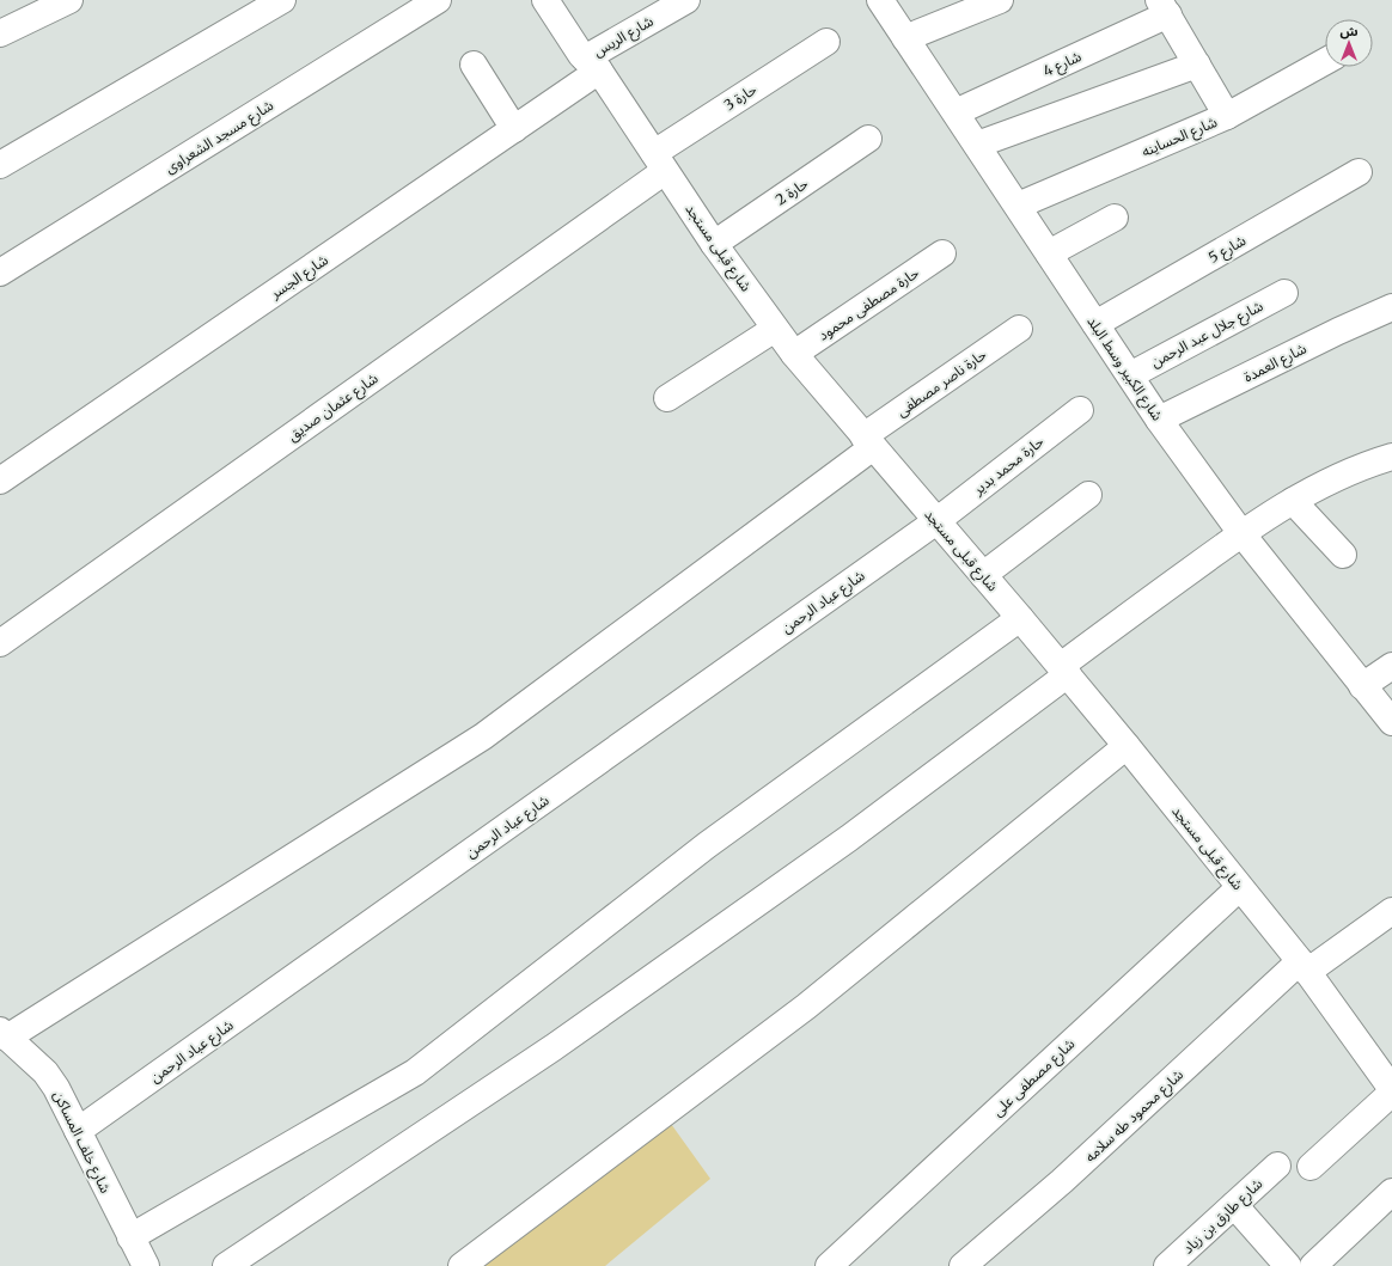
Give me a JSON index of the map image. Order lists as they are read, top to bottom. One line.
{"streets":{"street":["شارع الريس","شارع 4","حارة 3","شارع مسجد الشعراوى","شارع الحساينه","حارة 2","شارع قبلى مستجد","شارع 5","شارع الجسر","حارة مصطفى محمود","شارع جلال عبد الرحمن","شارع العمدة","شارع الكبير وسط البلد","حارة ناصر مصطفى","شارع عثمان صديق","حارة محمد بدير","شارع عباد الرحمن","شارع مصطفى على","شارع محمود طه سلامه","شارع خلف المساكن","شارع طارق بن زياد"]},"crossings":[["شارع الريس","شارع قبلى مستجد"],["شارع الريس","شارع الجسر"],["شارع 4","شارع الكبير وسط البلد"],["حارة 3","شارع قبلى مستجد"],["حارة 3","شارع عثمان صديق"],["شارع الحساينه","شارع الكبير وسط البلد"],["حارة 2","شارع قبلى مستجد"],["شارع قبلى مستجد","شارع الجسر"],["شارع قبلى مستجد","حارة مصطفى محمود"],["شارع قبلى مستجد","حارة ناصر مصطفى"],["شارع قبلى مستجد","شارع عثمان صديق"],["شارع قبلى مستجد","حارة محمد بدير"],["شارع قبلى مستجد","شارع عباد الرحمن"],["شارع قبلى مستجد","شارع مصطفى على"],["شارع قبلى مستجد","شارع محمود طه سلامه"],["شارع 5","شارع الكبير وسط البلد"],["شارع جلال عبد الرحمن","شارع الكبير وسط البلد"],["شارع العمدة","شارع الكبير وسط البلد"],["حارة ناصر مصطفى","شارع خلف المساكن"],["حارة محمد بدير","شارع عباد الرحمن"],["شارع عباد الرحمن","شارع خلف المساكن"]],"north":"top"}
